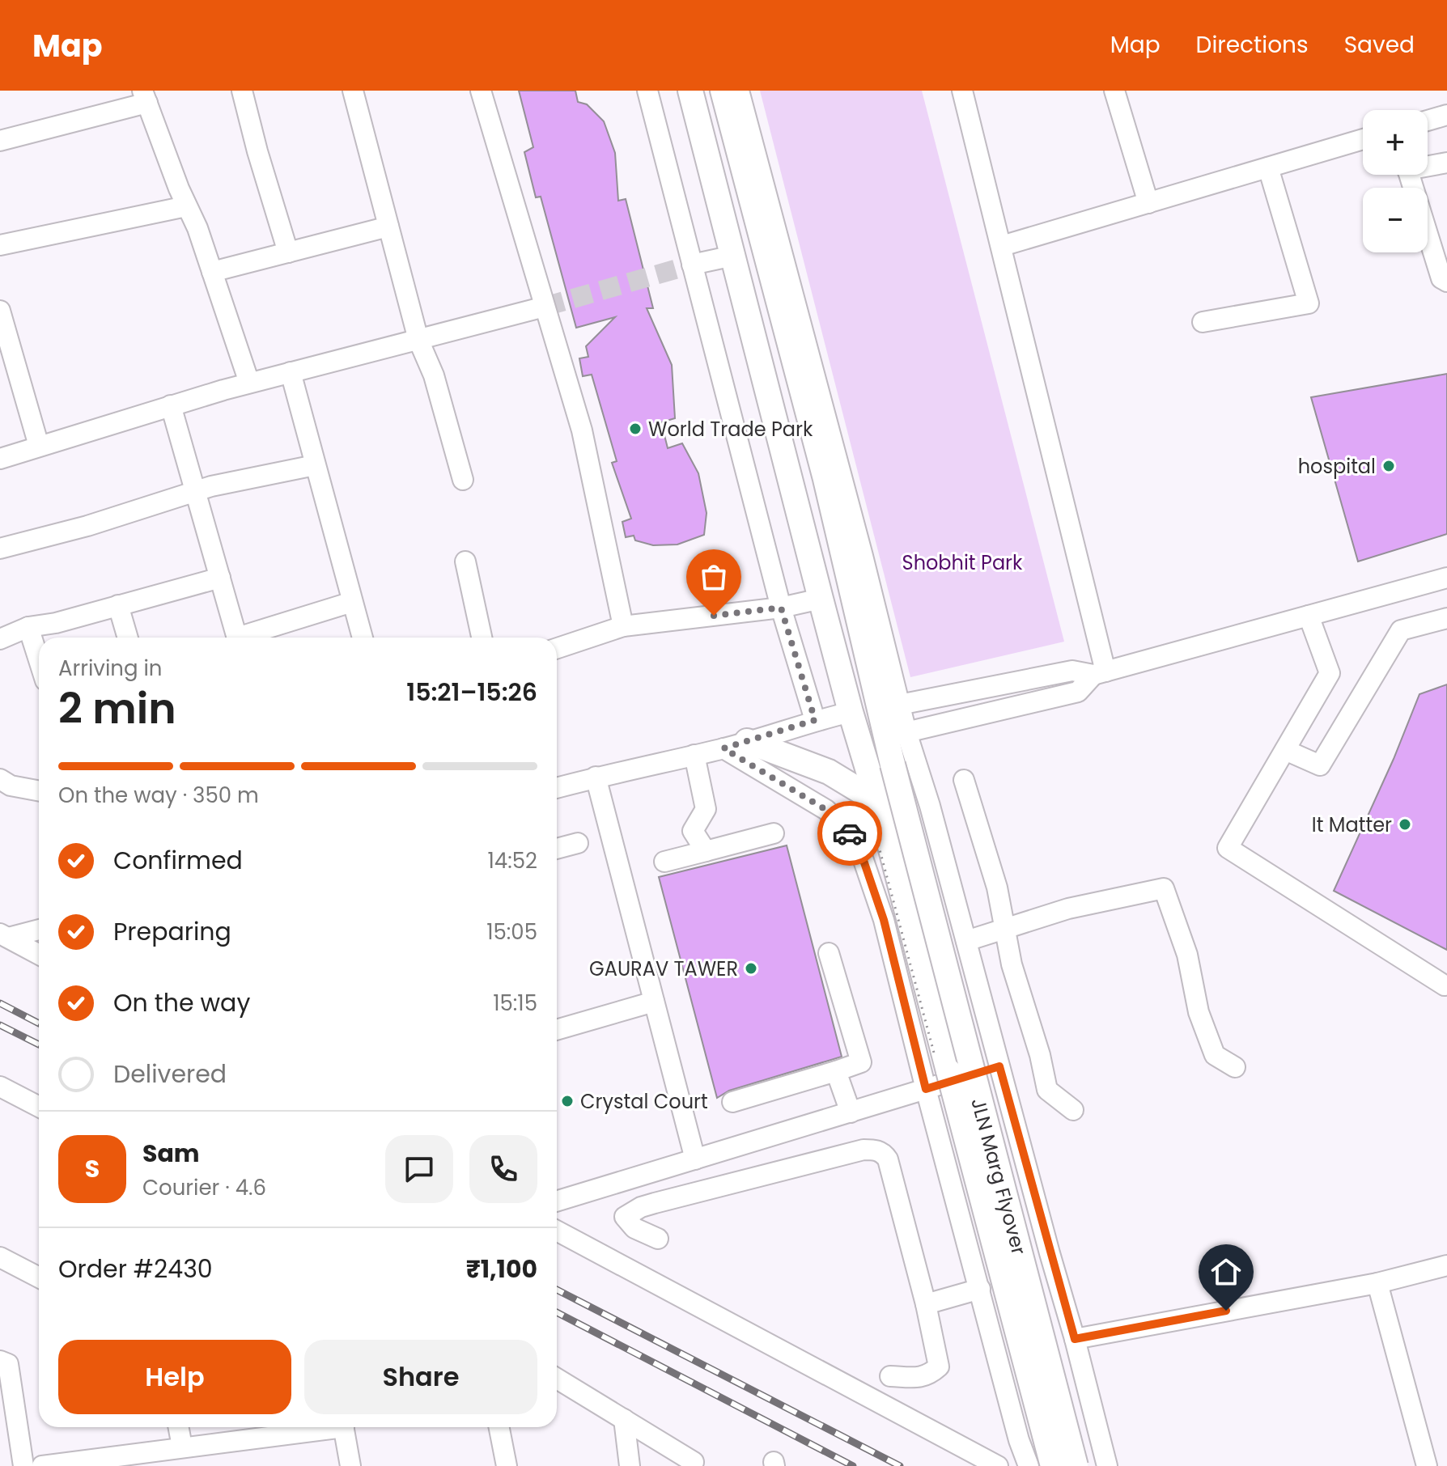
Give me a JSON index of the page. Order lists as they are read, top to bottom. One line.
{"streets":{"main road":["JLN Marg Flyover"]},"parks":["Shobhit Park"],"places":["World Trade Park","hospital","It Matter","GAURAV TAWER","Crystal Court"],"page":{"header":"Map","nav":["Map","Directions","Saved"],"map_buttons":["+","−"],"heading":["2 min","Arriving in","15:21–15:26"],"panel":["Sam","Courier · 4.6","Order #2430","₹1,100"],"bar":"On the way · 350 m","list":[["Confirmed","14:52"],["Preparing","15:05"],["On the way","15:15"],"Delivered"],"round":"S","buttons":["Help","Share"]}}
